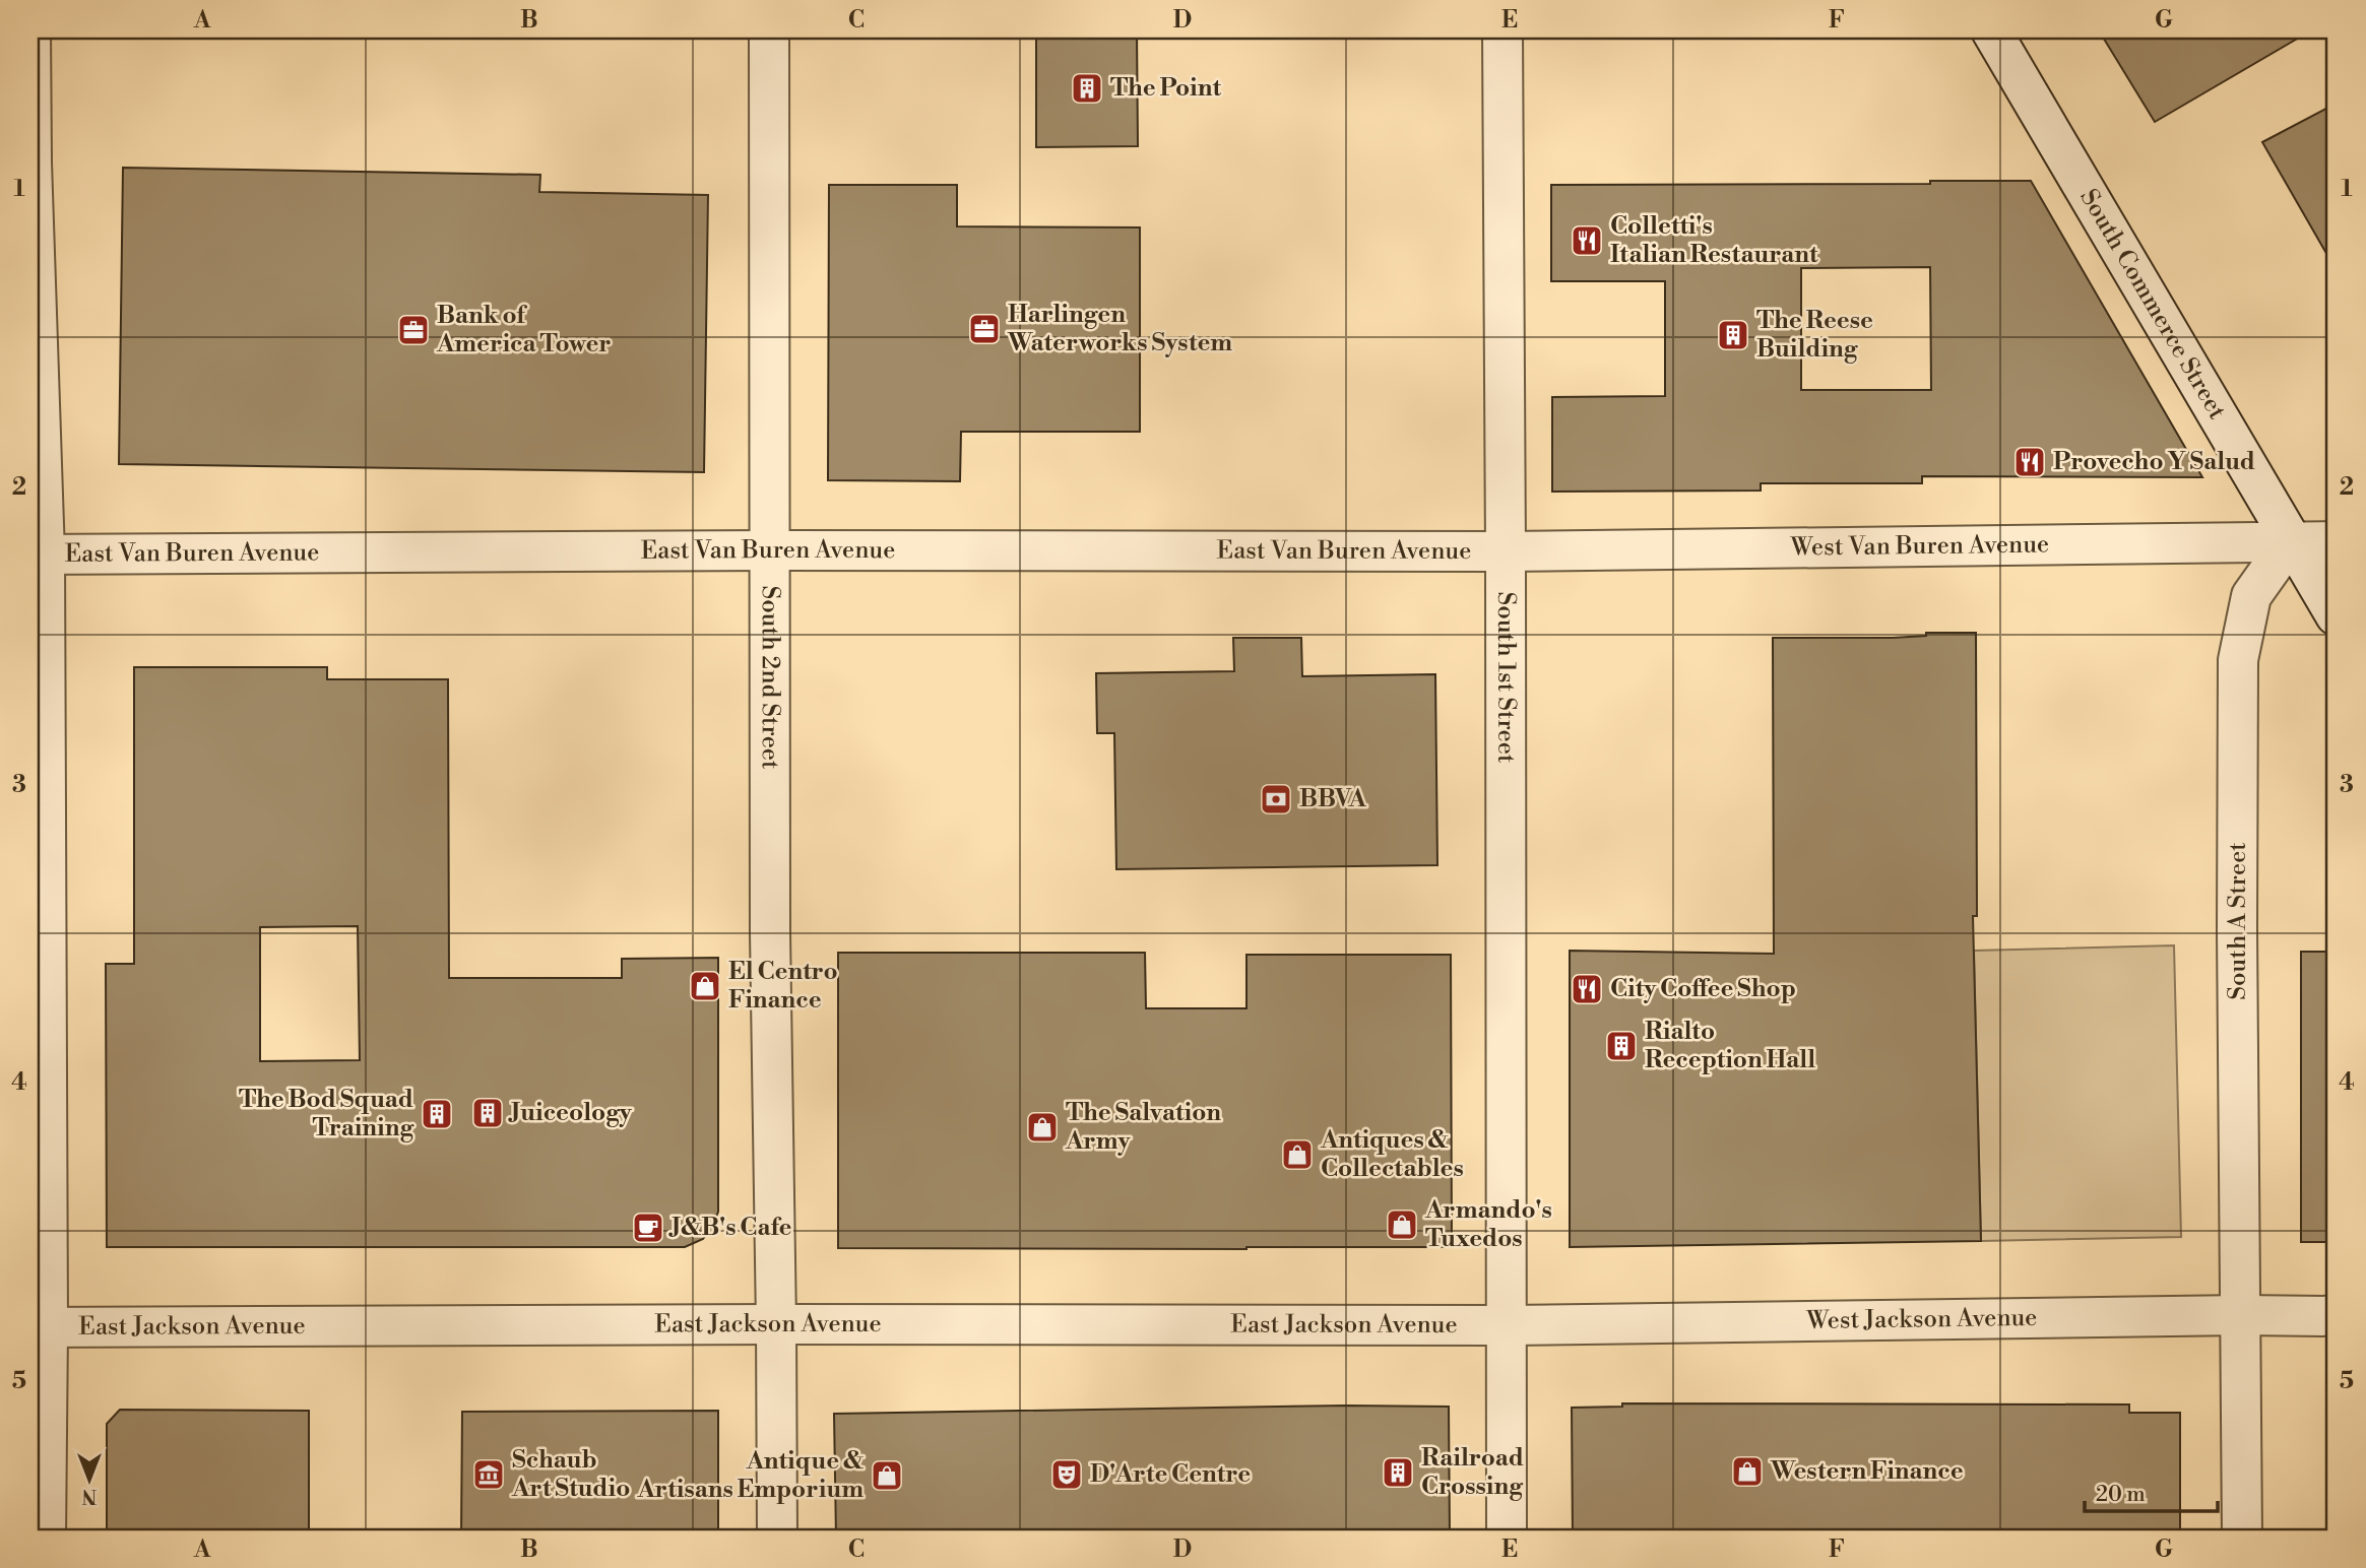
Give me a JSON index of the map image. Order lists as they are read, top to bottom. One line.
{"streets":{"street":["South Commerce Street","West Van Buren Avenue","East Van Buren Avenue","South 2nd Street","South 1st Street","South A Street","West Jackson Avenue","East Jackson Avenue"]},"crossings":[["South Commerce Street","West Van Buren Avenue"],["South Commerce Street","South A Street"],["West Van Buren Avenue","East Van Buren Avenue"],["West Van Buren Avenue","South 1st Street"],["West Van Buren Avenue","South A Street"],["East Van Buren Avenue","South 2nd Street"],["East Van Buren Avenue","South 1st Street"],["South 2nd Street","East Jackson Avenue"],["South 1st Street","West Jackson Avenue"],["South 1st Street","East Jackson Avenue"],["South A Street","West Jackson Avenue"],["West Jackson Avenue","East Jackson Avenue"]],"places":{"building":["The Point","The Reese Building","Rialto Reception Hall","Juiceology","The Bod Squad Training","Railroad Crossing"],"restaurant":["Colletti's Italian Restaurant","Provecho Y Salud","City Coffee Shop"],"office":["Harlingen Waterworks System","Bank of America Tower"],"bank":["BBVA"],"shop":["El Centro Finance","The Salvation Army","Antiques & Collectables","Armando's Tuxedos","Western Finance","Antique & Artisans Emporium"],"cafe":["J&B's Cafe"],"museum":["Schaub Art Studio"],"theatre":["D'Arte Centre"]},"scale_bar":"20 m","north":"bottom","grid":{"columns":["A","B","C","D","E","F","G"],"rows":["1","2","3","4","5"]}}
